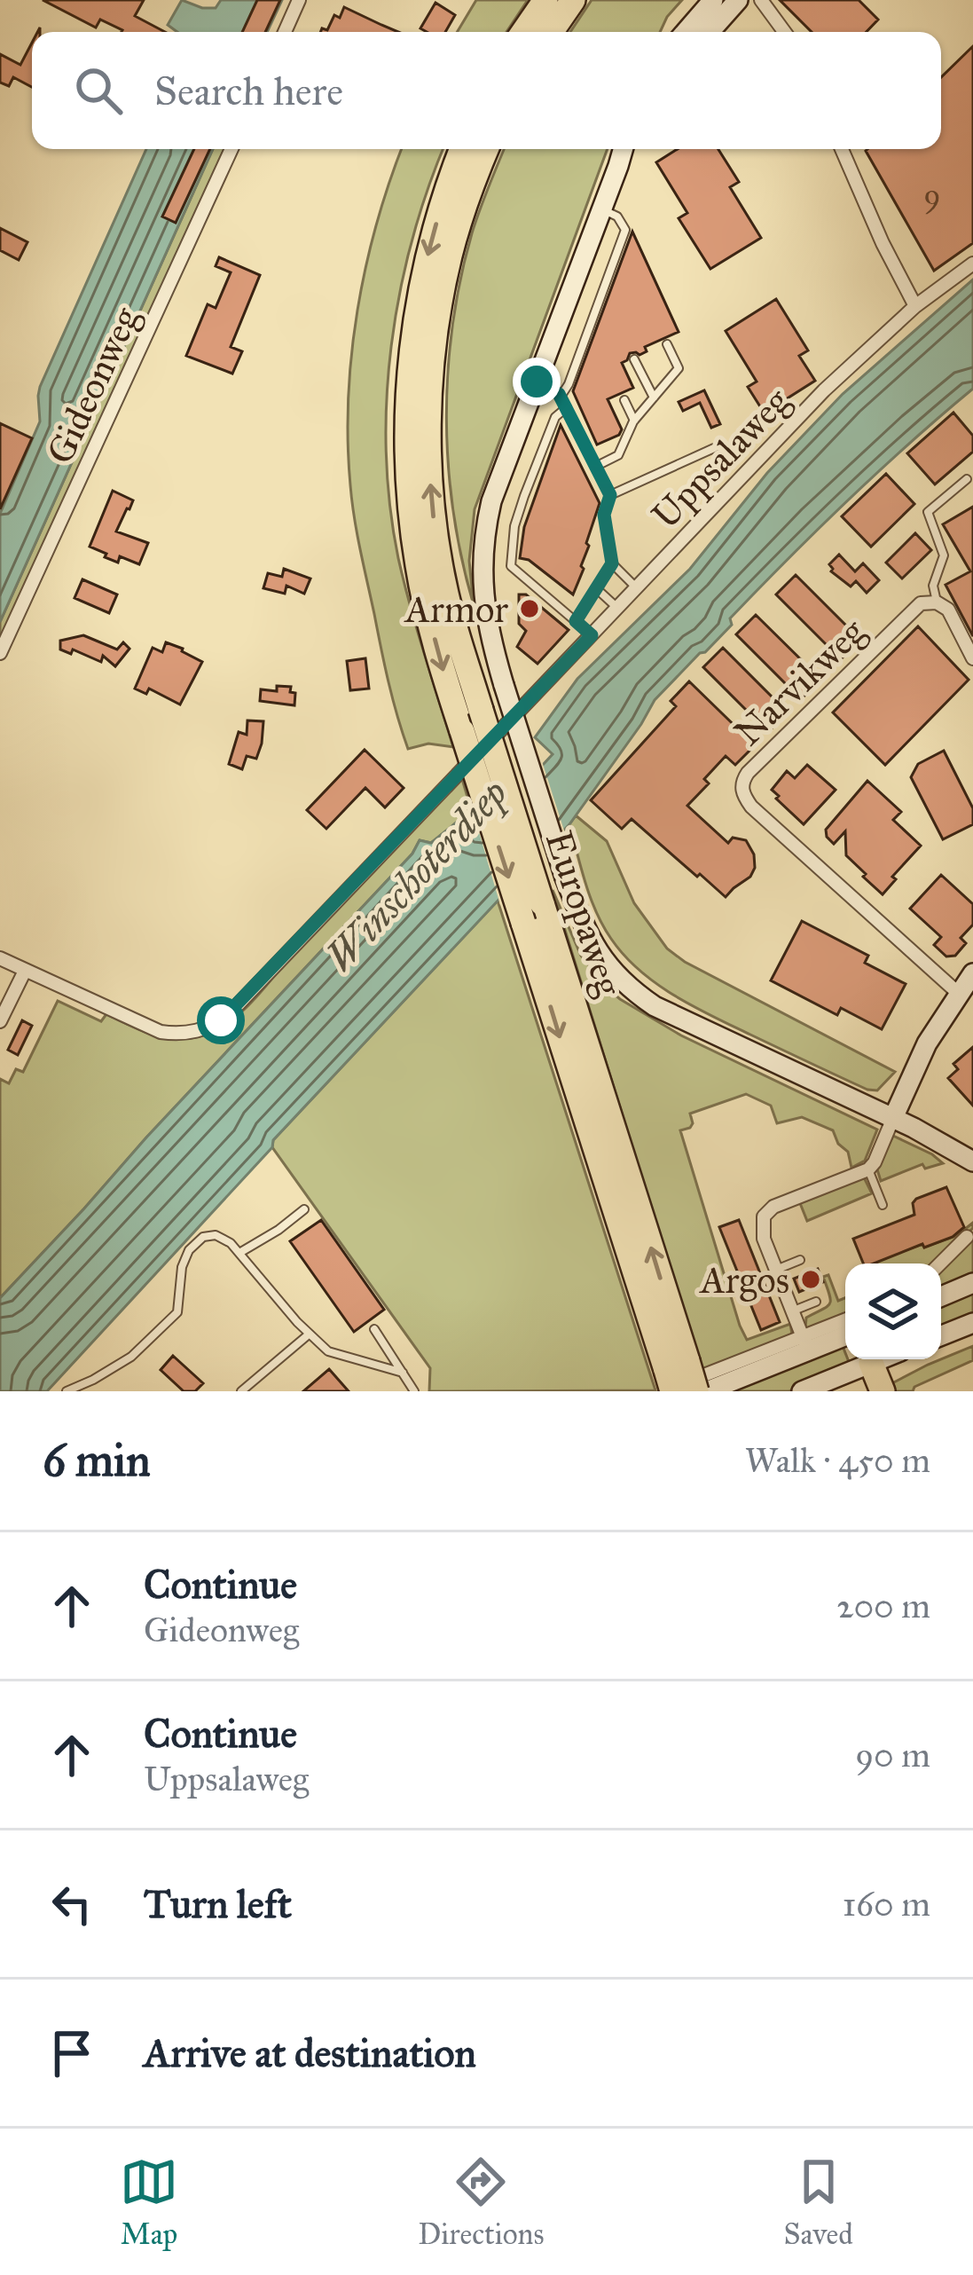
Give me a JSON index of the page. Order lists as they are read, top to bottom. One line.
{"streets":{"highway":["Europaweg"],"street":["Gideonweg","Uppsalaweg","Narvikweg"]},"water":["Winschoterdiep"],"places":["Armor","Argos"],"house_numbers":["9"],"page":{"search":"Search here","heading":["6 min","Walk · 450 m"],"list":[["Continue","Gideonweg","200 m"],["Continue","Uppsalaweg","90 m"],["Turn left","160 m"],"Arrive at destination"],"nav":["Map","Directions","Saved"]}}
